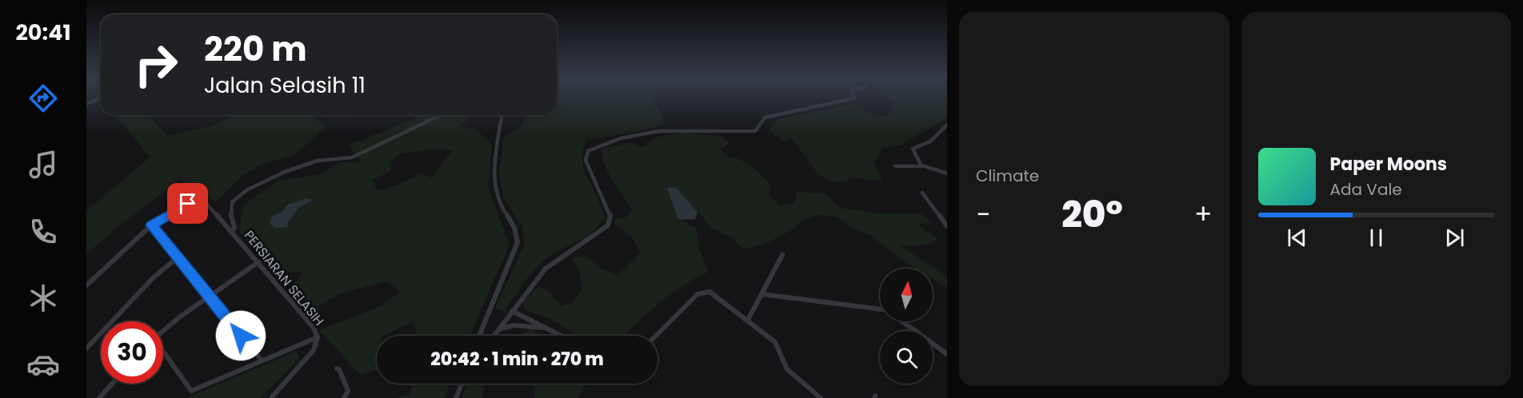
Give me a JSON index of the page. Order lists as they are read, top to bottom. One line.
{"streets":{"street":["PERSIARAN SELASIH"]},"north":"top","page":{"tabs":"20:41","tile":"Climate","turn":["220 m","Jalan Selasih 11"],"song":["Paper Moons","Ada Vale"],"heat":["−","20°","+"],"limit":"30","trip":"20:42 · 1 min · 270 m"}}
